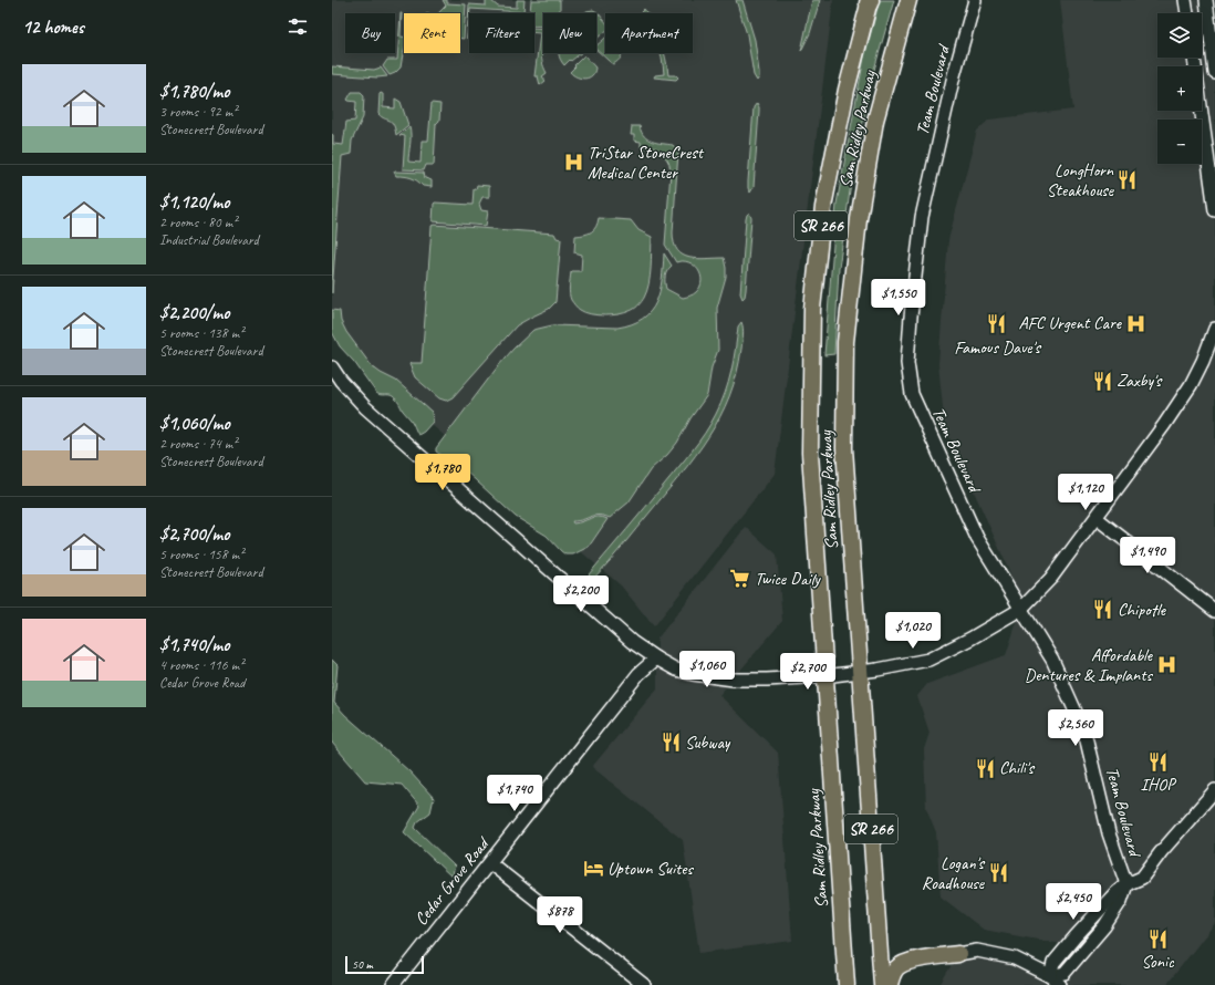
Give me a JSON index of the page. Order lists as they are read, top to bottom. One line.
{"streets":{"main road":["Sam Ridley Parkway","SR 266"],"street":["Team Boulevard","Cedar Grove Road"]},"places":{"hospital":["TriStar StoneCrest Medical Center","AFC Urgent Care","Affordable Dentures & Implants"],"restaurant":["LongHorn Steakhouse","Famous Dave's","Zaxby's","Chipotle","Subway","IHOP","Chili's","Logan's Roadhouse","Sonic"],"supermarket":["Twice Daily"],"hotel":["Uptown Suites"]},"scale_bar":"50 m","page":{"heading":"12 homes","map_buttons":["+","−"],"chip":["Buy","Rent","Filters","New","Apartment"],"list":[{"name":"$1,780/mo","note":"3 rooms · 92 m² · Stonecrest Boulevard"},{"name":"$1,120/mo","note":"2 rooms · 80 m² · Industrial Boulevard"},{"name":"$2,200/mo","note":"5 rooms · 138 m² · Stonecrest Boulevard"},{"name":"$1,060/mo","note":"2 rooms · 74 m² · Stonecrest Boulevard"},{"name":"$2,700/mo","note":"5 rooms · 158 m² · Stonecrest Boulevard"},{"name":"$1,740/mo","note":"4 rooms · 116 m² · Cedar Grove Road"}],"price":["$1,550","$1,780","$1,120","$1,490","$2,200","$1,020","$1,060","$2,700","$2,560","$1,740","$2,450","$878"],"scale":"50 m"}}
